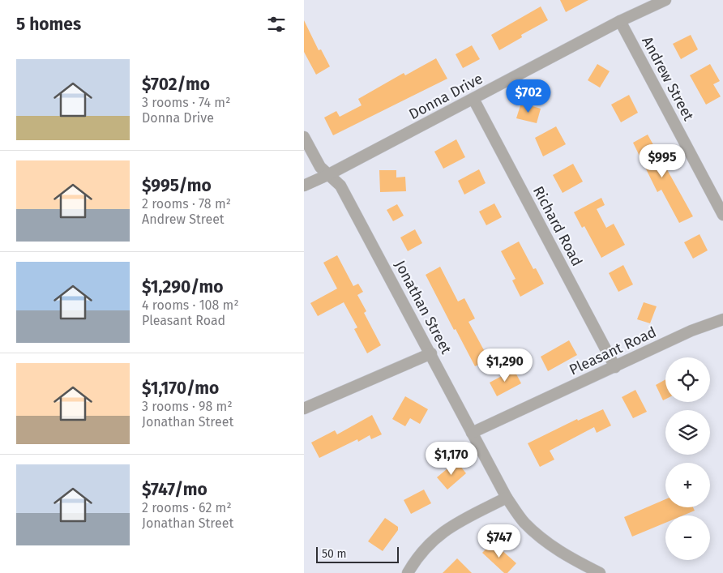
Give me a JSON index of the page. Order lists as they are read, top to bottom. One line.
{"streets":{"street":["Andrew Street","Donna Drive","Richard Road","Jonathan Street","Pleasant Road"]},"crossings":[["Andrew Street","Donna Drive"],["Donna Drive","Richard Road"],["Donna Drive","Jonathan Street"],["Richard Road","Pleasant Road"],["Jonathan Street","Pleasant Road"]],"scale_bar":"50 m","page":{"heading":"5 homes","list":[{"name":"$702/mo","note":"3 rooms · 74 m² · Donna Drive"},{"name":"$995/mo","note":"2 rooms · 78 m² · Andrew Street"},{"name":"$1,290/mo","note":"4 rooms · 108 m² · Pleasant Road"},{"name":"$1,170/mo","note":"3 rooms · 98 m² · Jonathan Street"},{"name":"$747/mo","note":"2 rooms · 62 m² · Jonathan Street"}],"price":["$702","$995","$1,290","$1,170","$747"],"map_buttons":["+","−"],"scale":"50 m"}}
